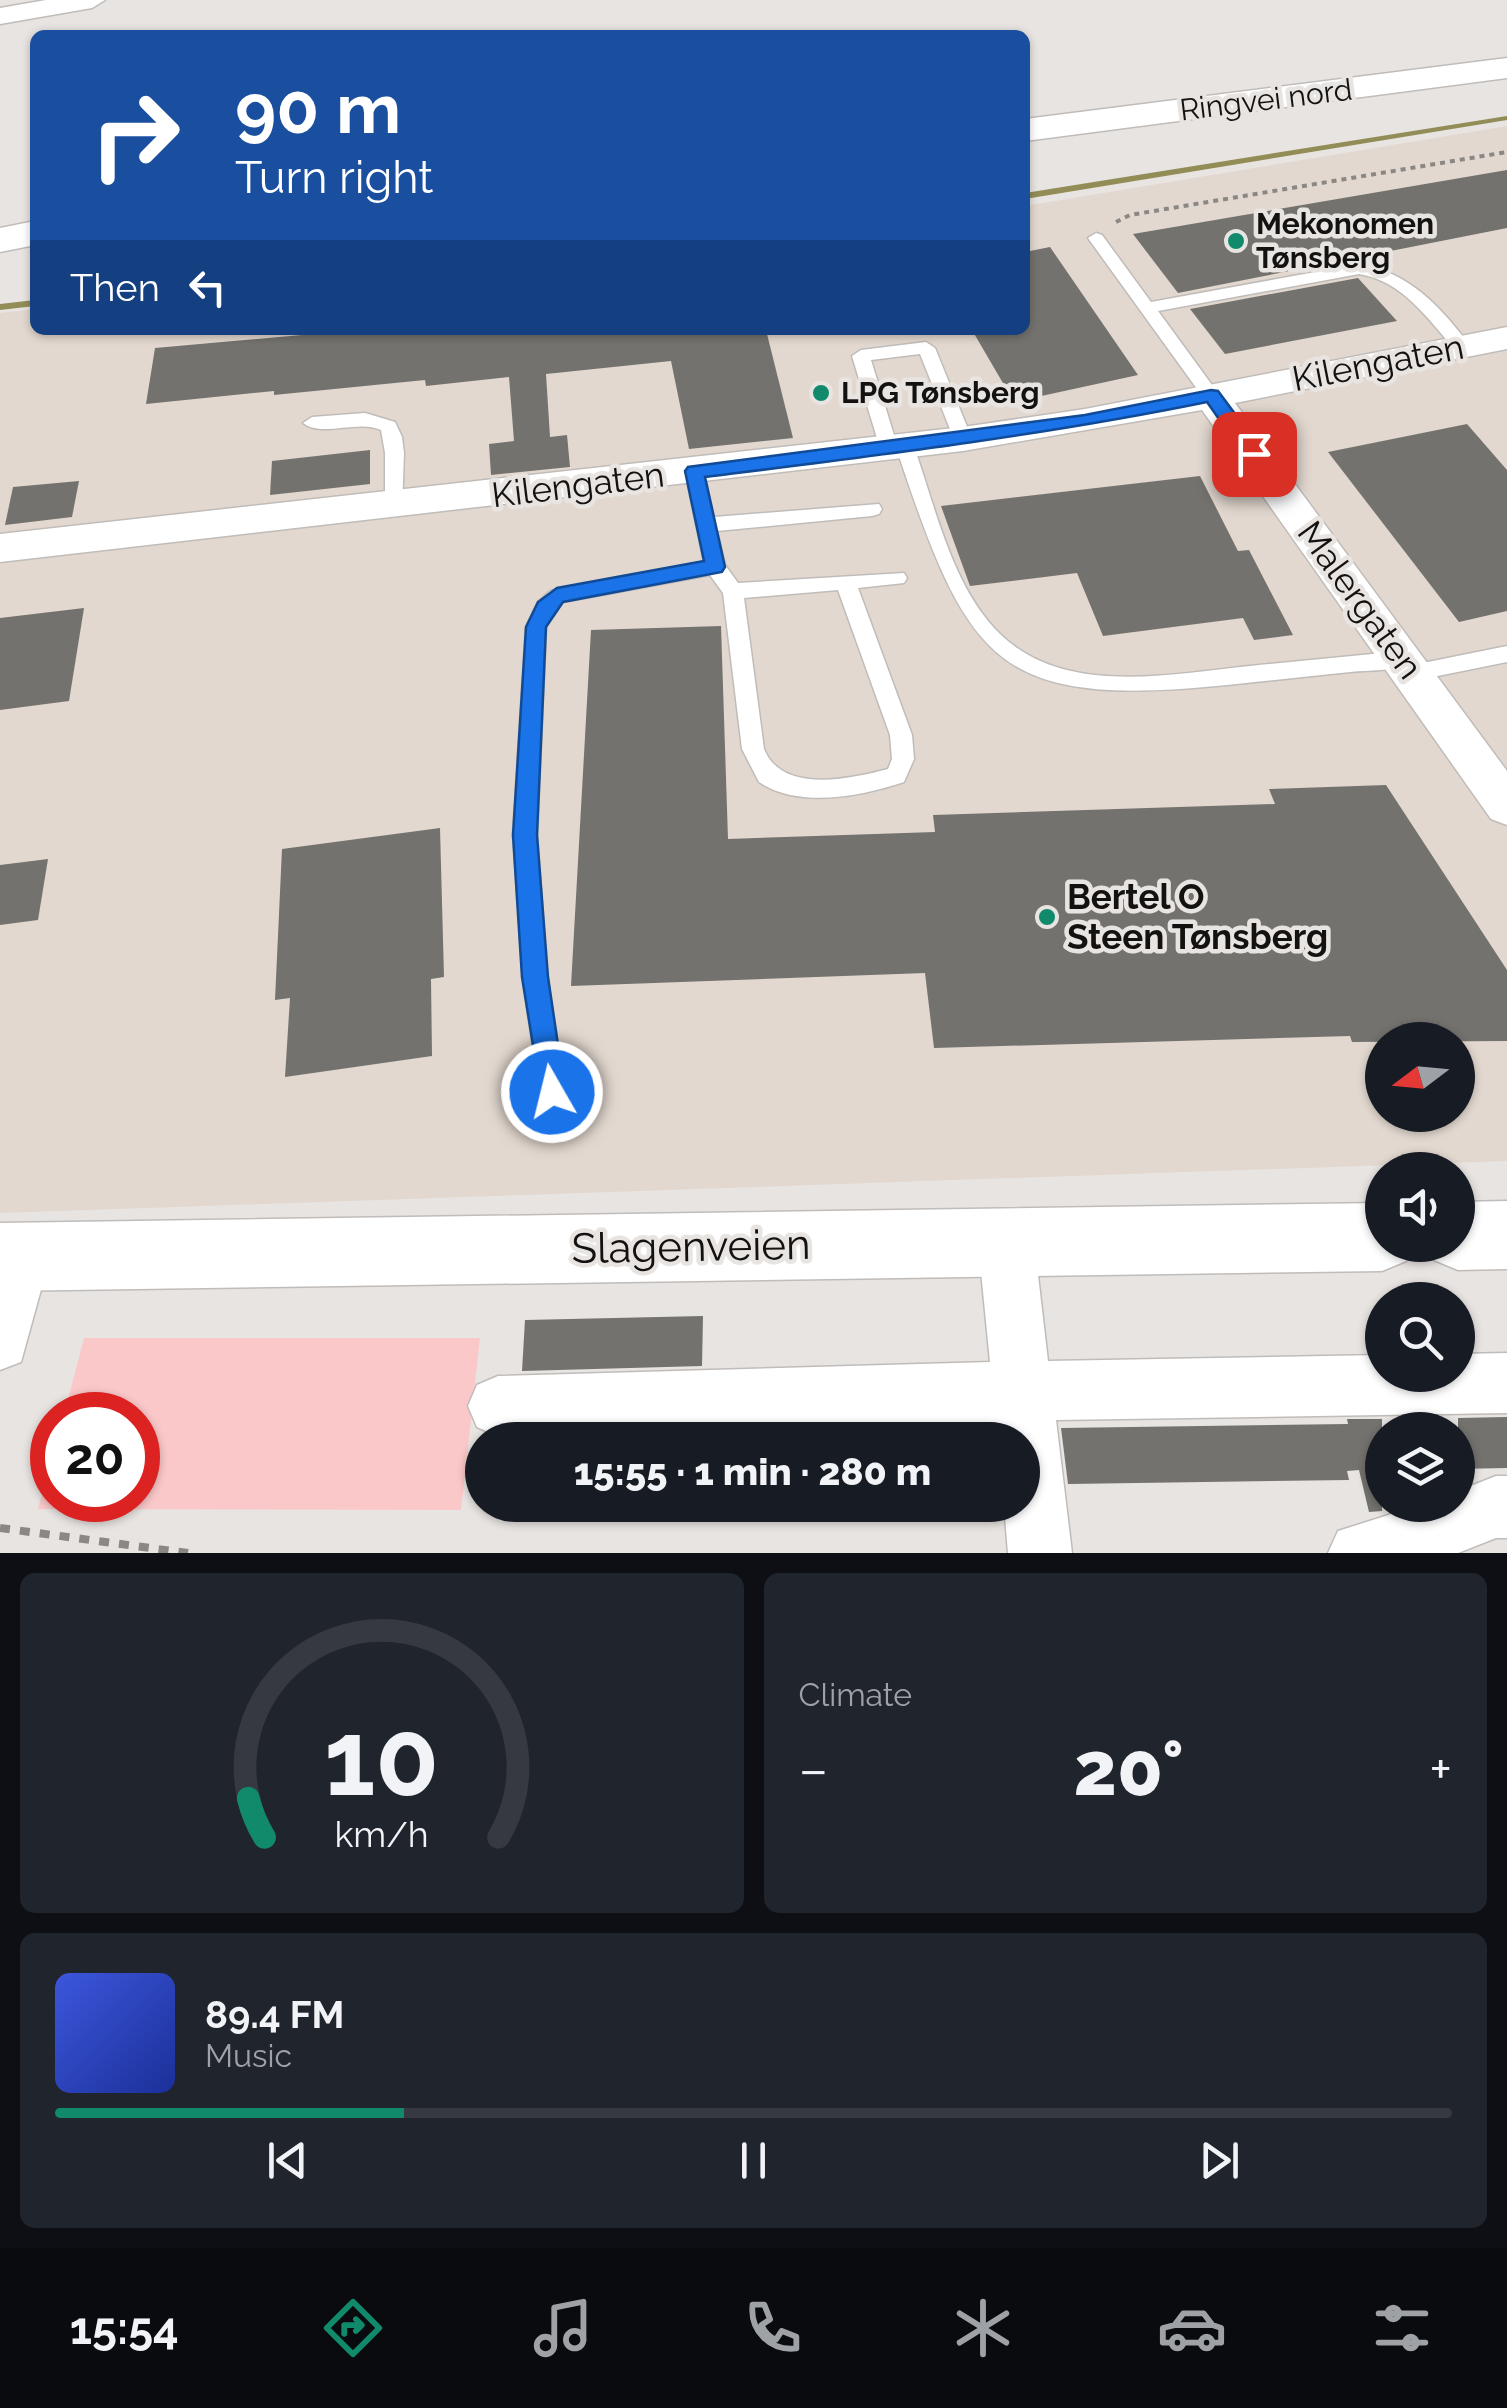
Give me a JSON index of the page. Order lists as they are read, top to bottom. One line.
{"streets":{"main road":["Ringvei nord","Slagenveien"],"street":["Kilengaten","Malergaten"]},"crossings":[["Kilengaten","Malergaten"]],"places":["Mekonomen Tønsberg","LPG Tønsberg","Bertel O Steen Tønsberg"],"north":"left","page":{"turn":["90 m","Turn right"],"then":"Then","limit":"20","trip":"15:55 · 1 min · 280 m","tile":"Climate","heat":["−","20°","+"],"song":["89.4 FM","Music"],"tabs":"15:54","gauge":["10","km/h"]}}
